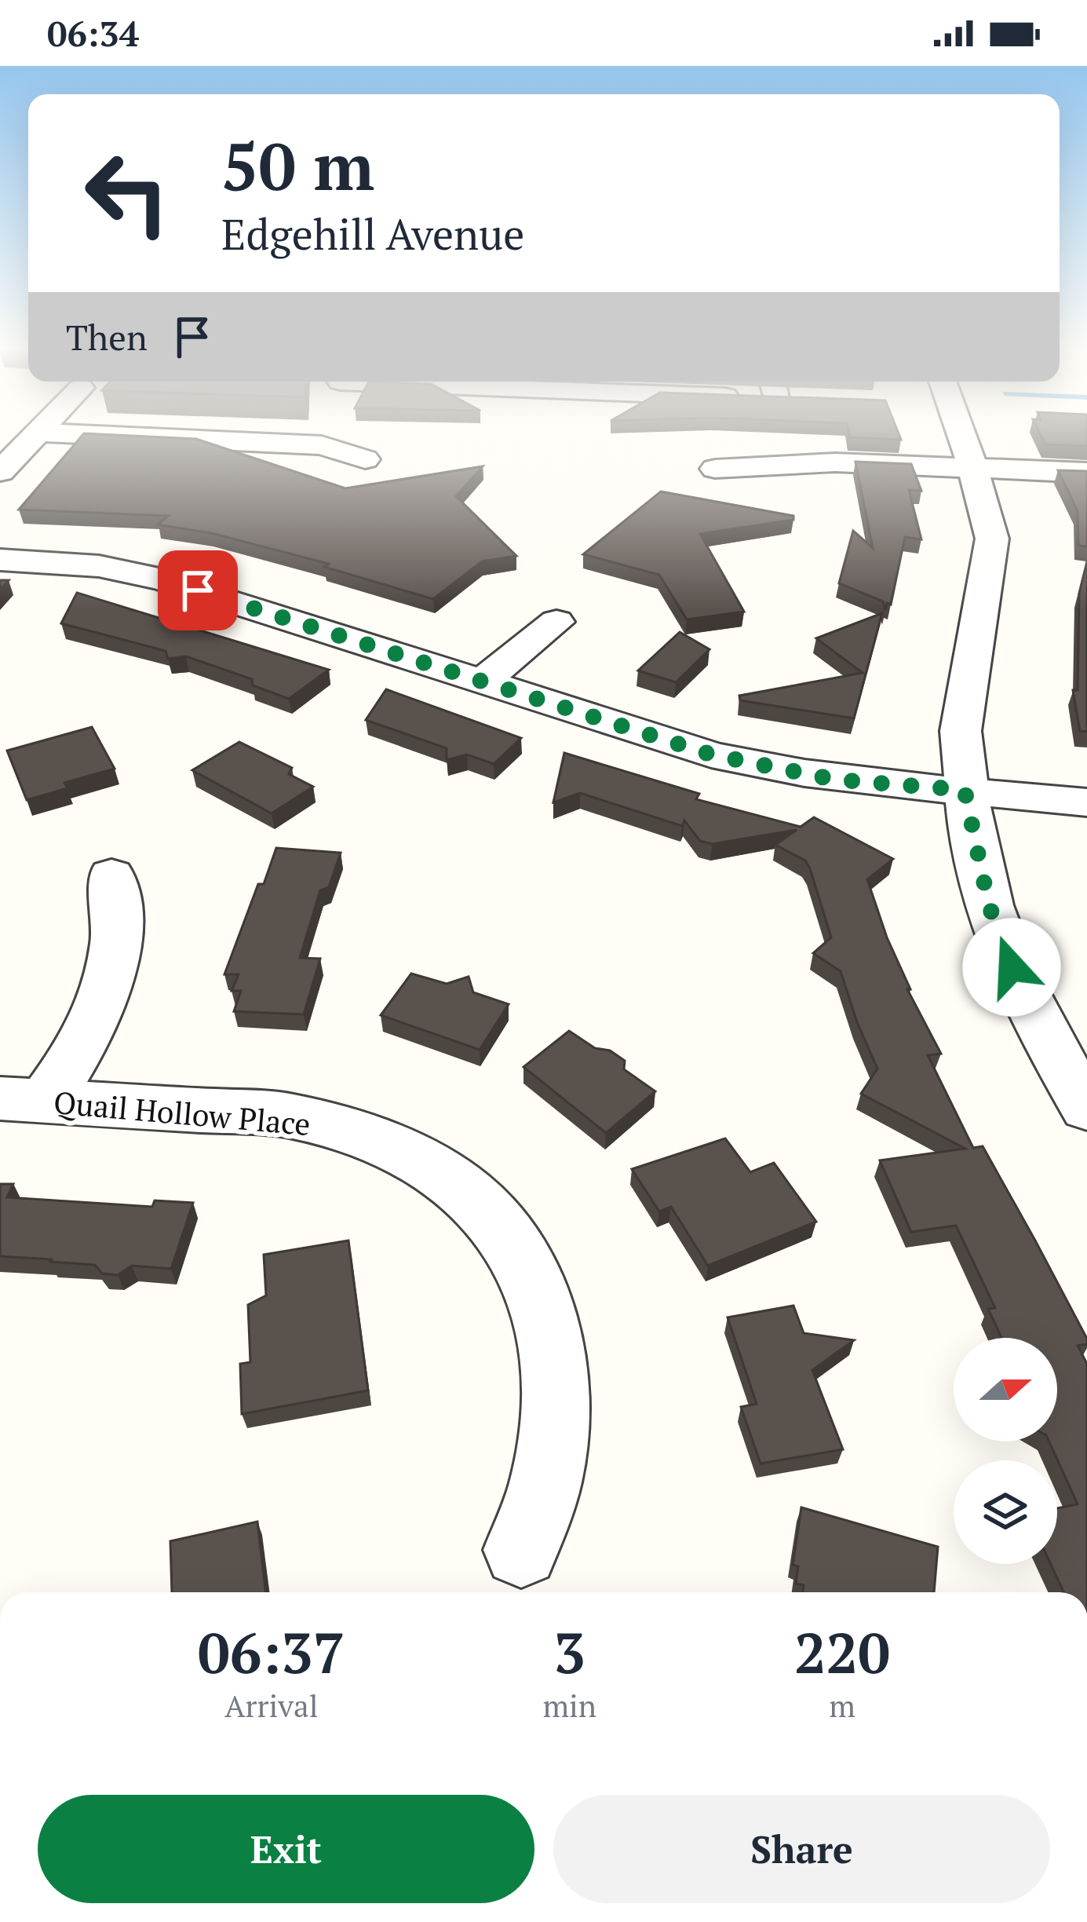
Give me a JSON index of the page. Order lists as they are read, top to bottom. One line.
{"streets":{"street":["Quail Hollow Place"]},"north":"right","page":{"status":"06:34","turn":["50 m","Edgehill Avenue"],"then":"Then","eta":["06:37","Arrival","3","min","220","m"],"buttons":["Exit","Share"]}}
